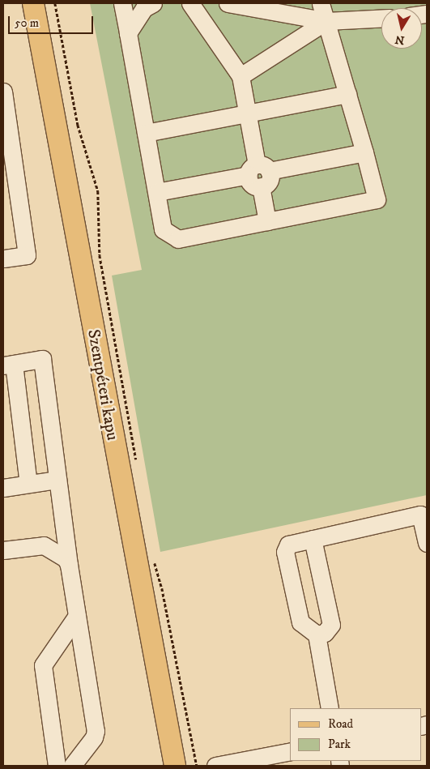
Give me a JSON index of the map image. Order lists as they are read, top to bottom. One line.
{"streets":{"main road":["Szentpéteri kapu"]},"legend":["Road","Park"],"scale_bar":"50 m","north":"bottom"}
